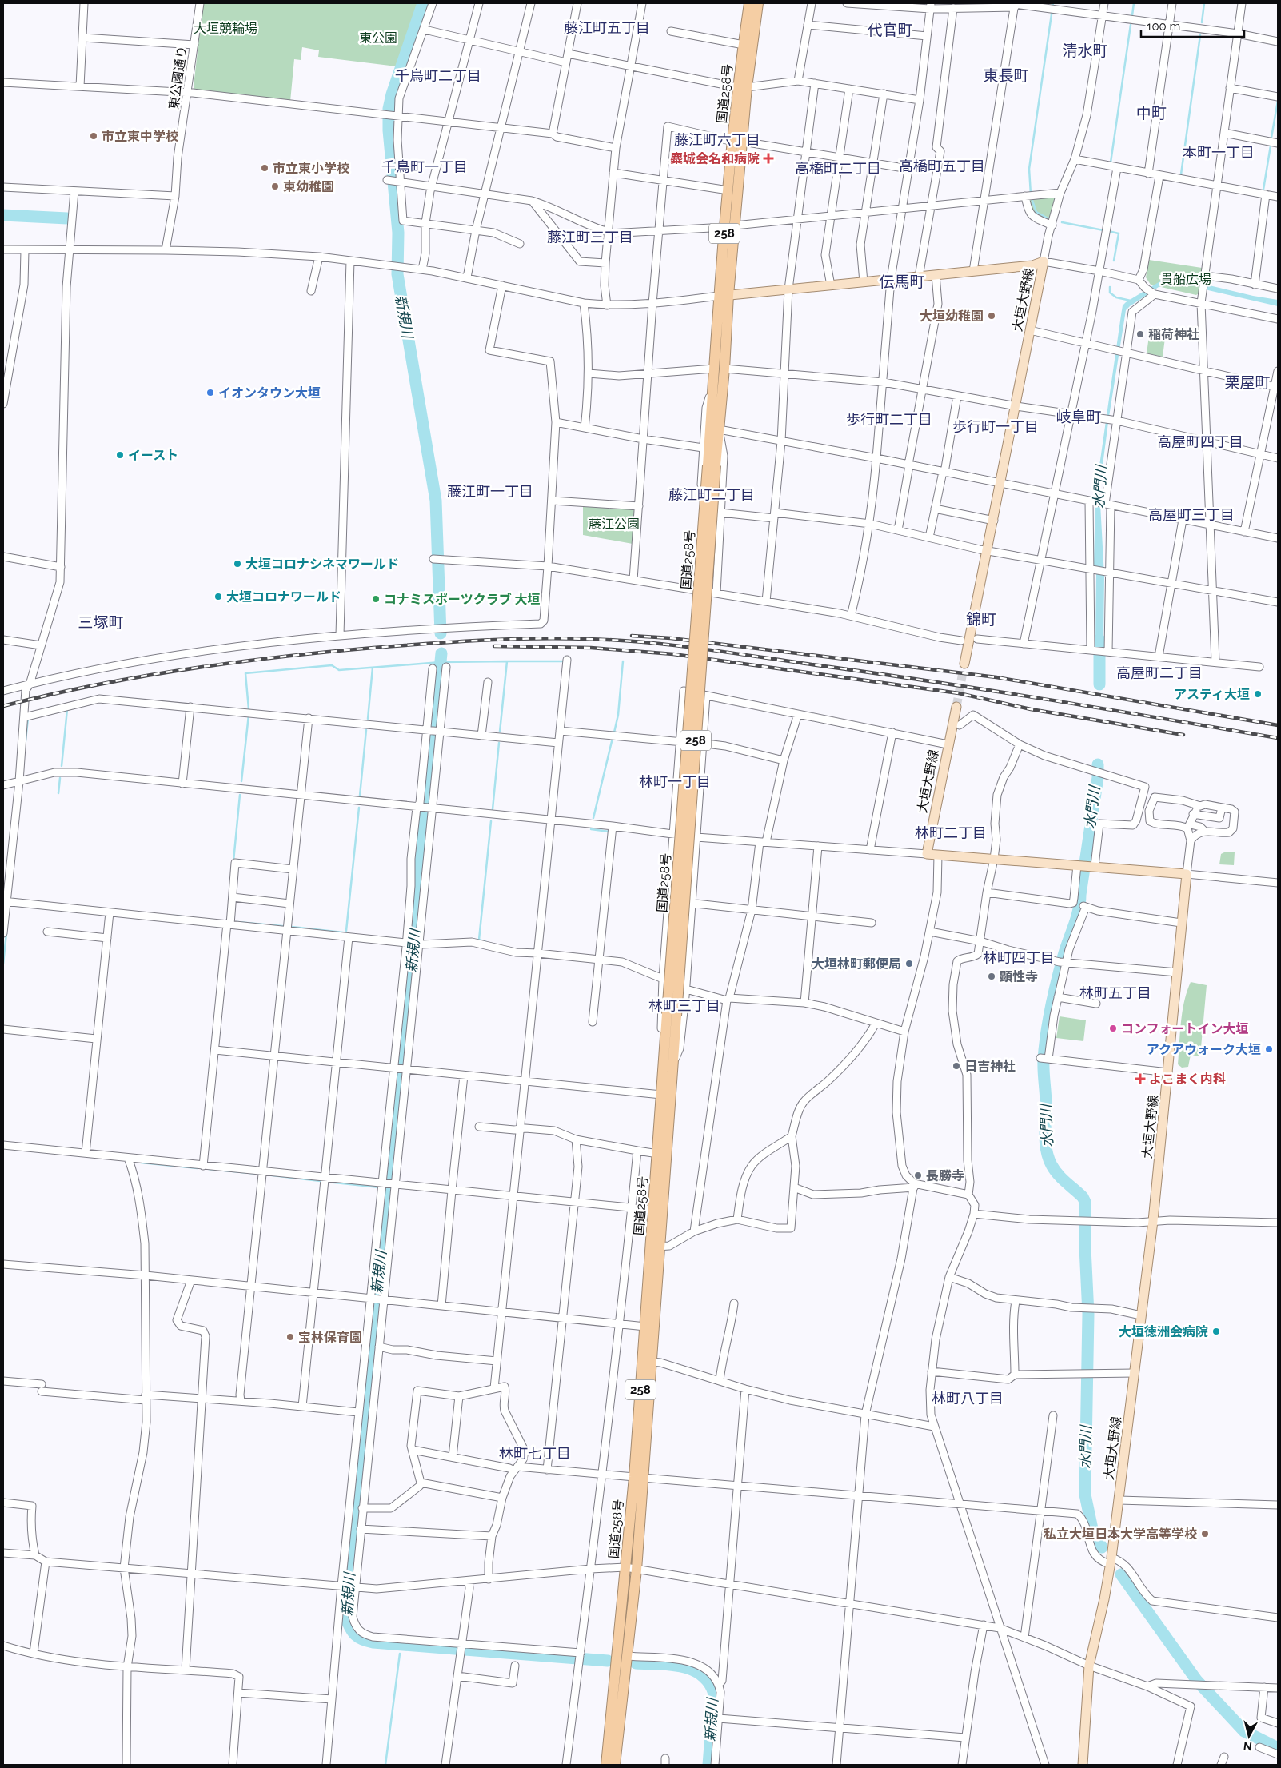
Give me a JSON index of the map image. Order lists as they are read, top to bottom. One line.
{"streets":{"highway":["国道258号","258"],"main road":["大垣大野線"],"street":["東公園通り"]},"crossings":[["国道258号","大垣大野線"]],"districts":["藤江町五丁目","代官町","清水町","東長町","千鳥町二丁目","中町","藤江町六丁目","本町一丁目","高橋町五丁目","千鳥町一丁目","高橋町二丁目","藤江町三丁目","伝馬町","栗屋町","岐阜町","歩行町二丁目","歩行町一丁目","高屋町四丁目","藤江町一丁目","藤江町二丁目","高屋町三丁目","錦町","三塚町","高屋町二丁目","林町一丁目","林町二丁目","林町四丁目","林町五丁目","林町三丁目","林町八丁目","林町七丁目"],"water":["新規川","水門川"],"parks":["大垣競輪場","東公園","貴船広場","藤江公園"],"places":{"other":["市立東中学校","市立東小学校","東幼稚園","大垣幼稚園","稲荷神社","イオンタウン大垣","イースト","大垣コロナシネマワールド","大垣コロナワールド","コナミスポーツクラブ 大垣","アスティ大垣","大垣林町郵便局","顕性寺","コンフォートイン大垣","アクアウォーク大垣","日吉神社","長勝寺","大垣徳洲会病院","宝林保育園","私立大垣日本大学高等学校"],"health":["麋城会名和病院","よこまく内科"]},"scale_bar":"100 m","north":"bottom"}
